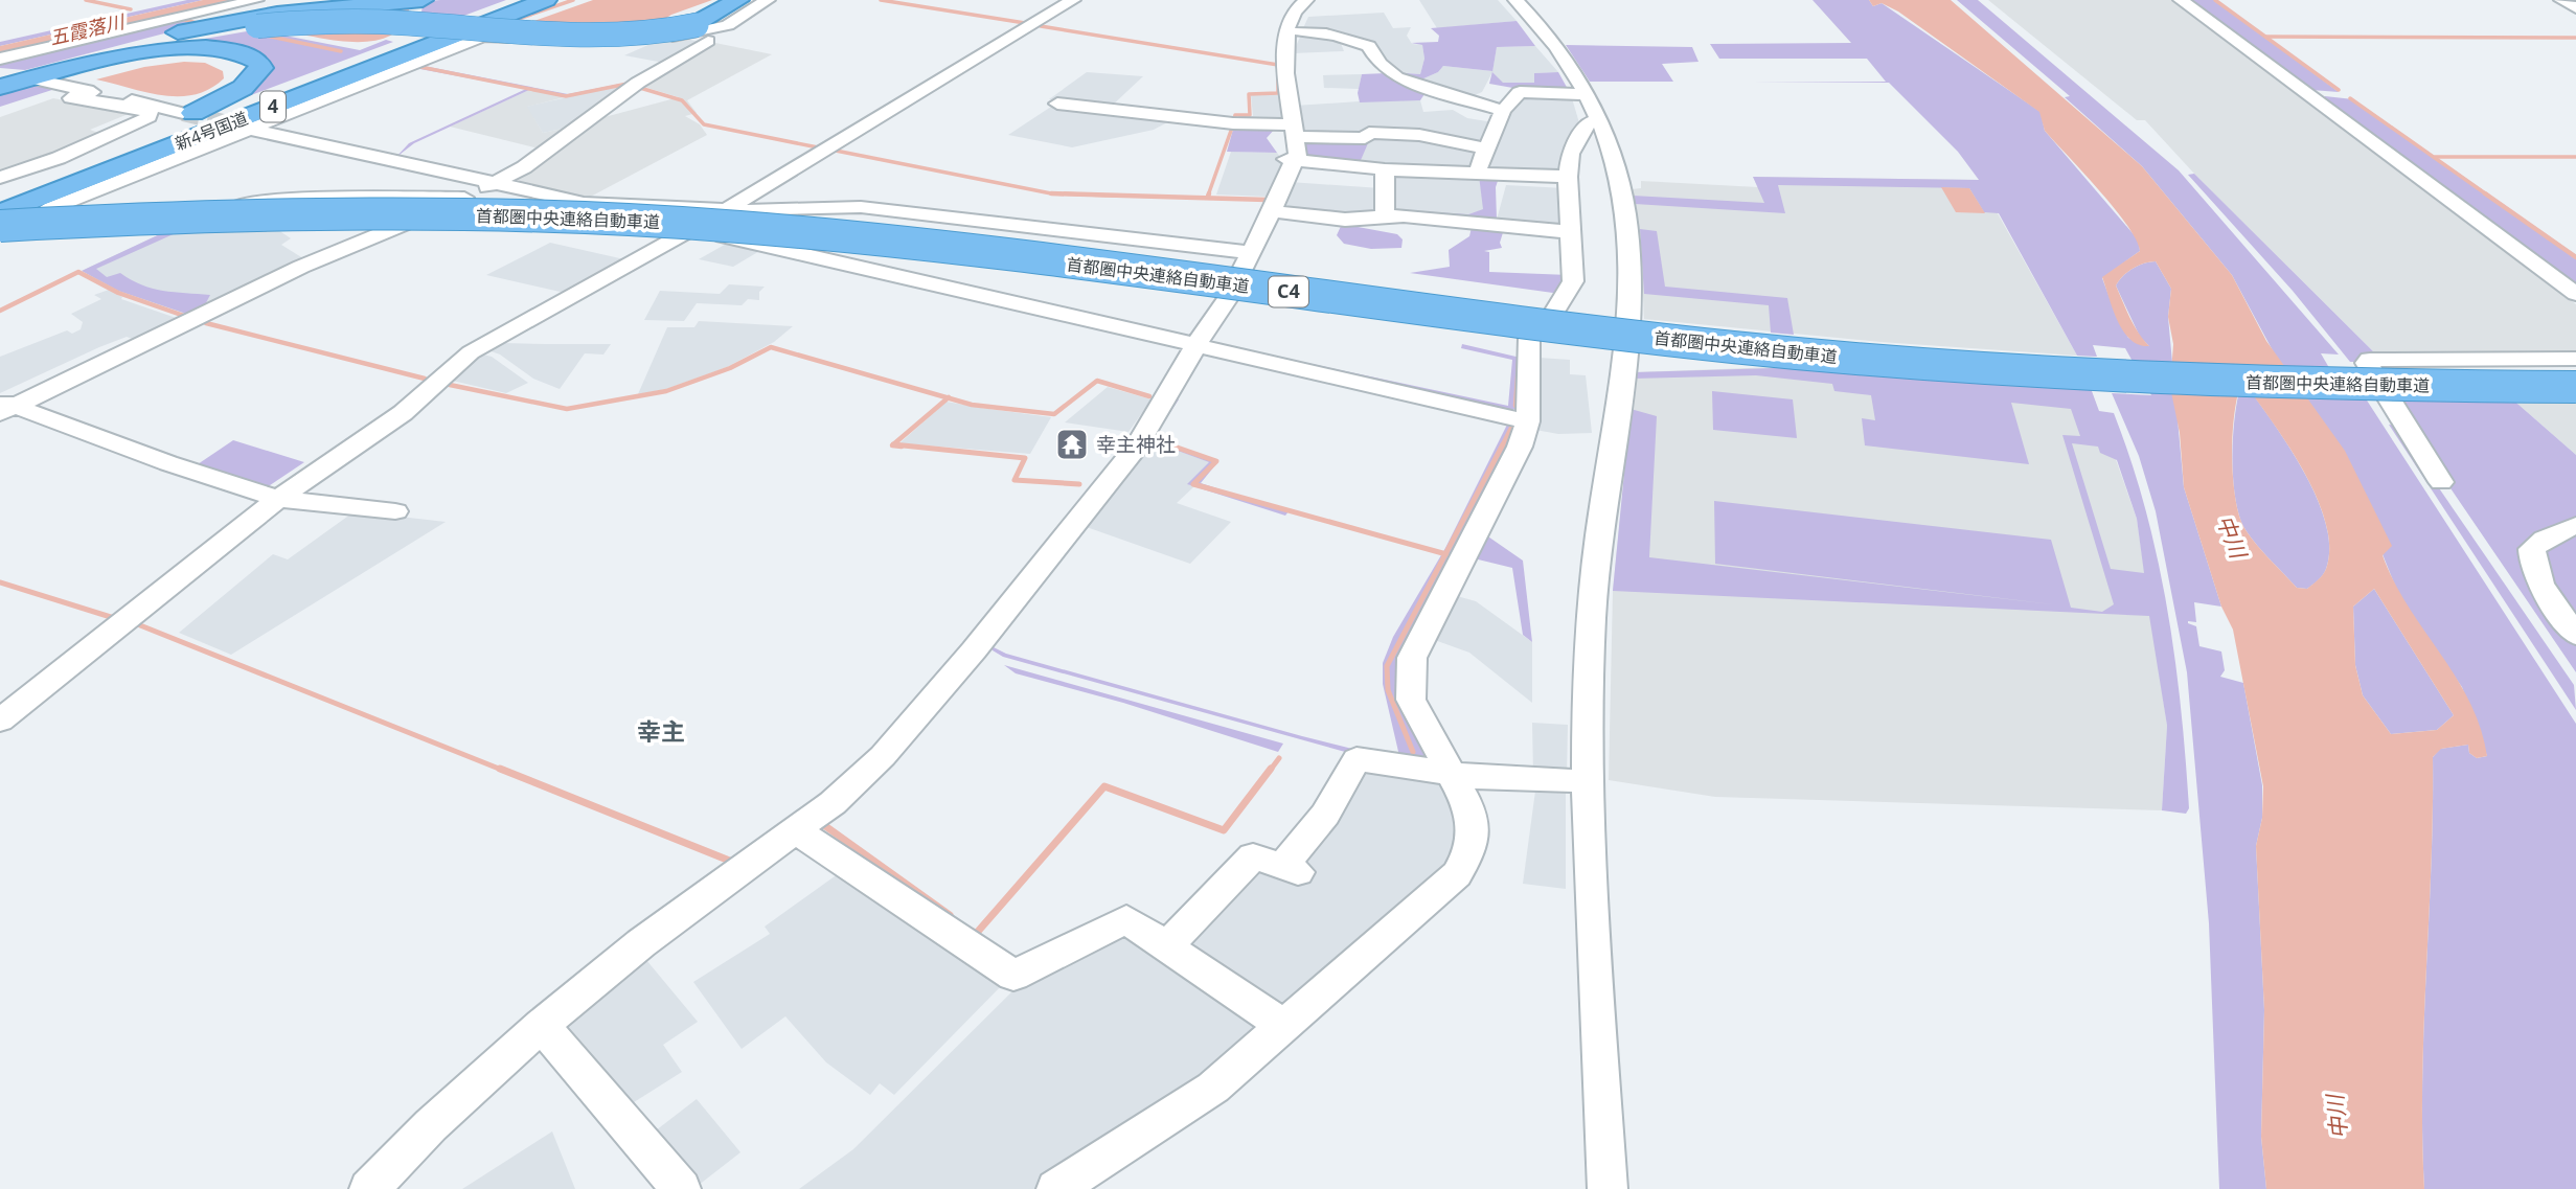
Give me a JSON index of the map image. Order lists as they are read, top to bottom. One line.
{"streets":{"highway":["4","新4号国道","首都圏中央連絡自動車道","C4"]},"crossings":[["新4号国道","首都圏中央連絡自動車道"]],"districts":["幸主"],"water":["五霞落川","中川"],"places":{"temple":["幸主神社"]}}
